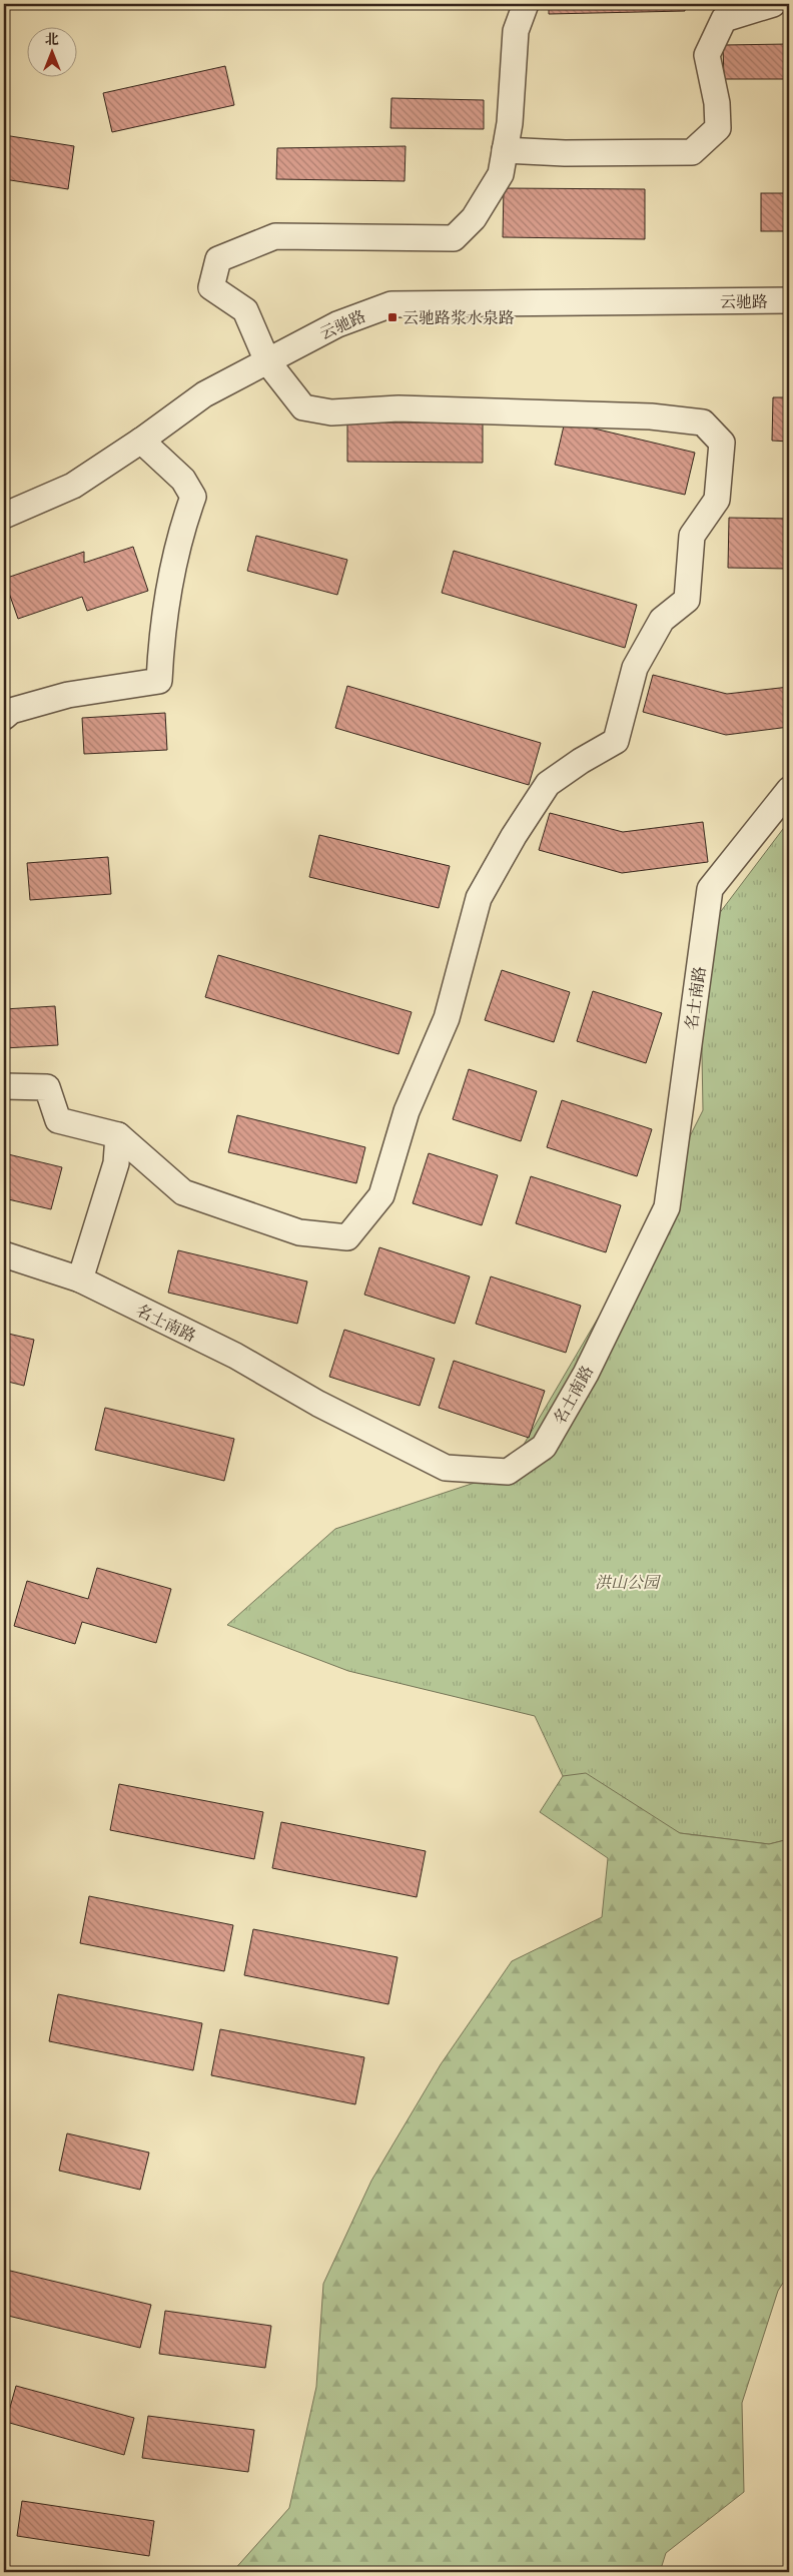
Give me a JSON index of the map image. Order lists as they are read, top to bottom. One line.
{"streets":{"street":["云驰路","名士南路"]},"parks":["洪山公园"],"places":{"transit":["云驰路浆水泉路"]},"north":"top"}
